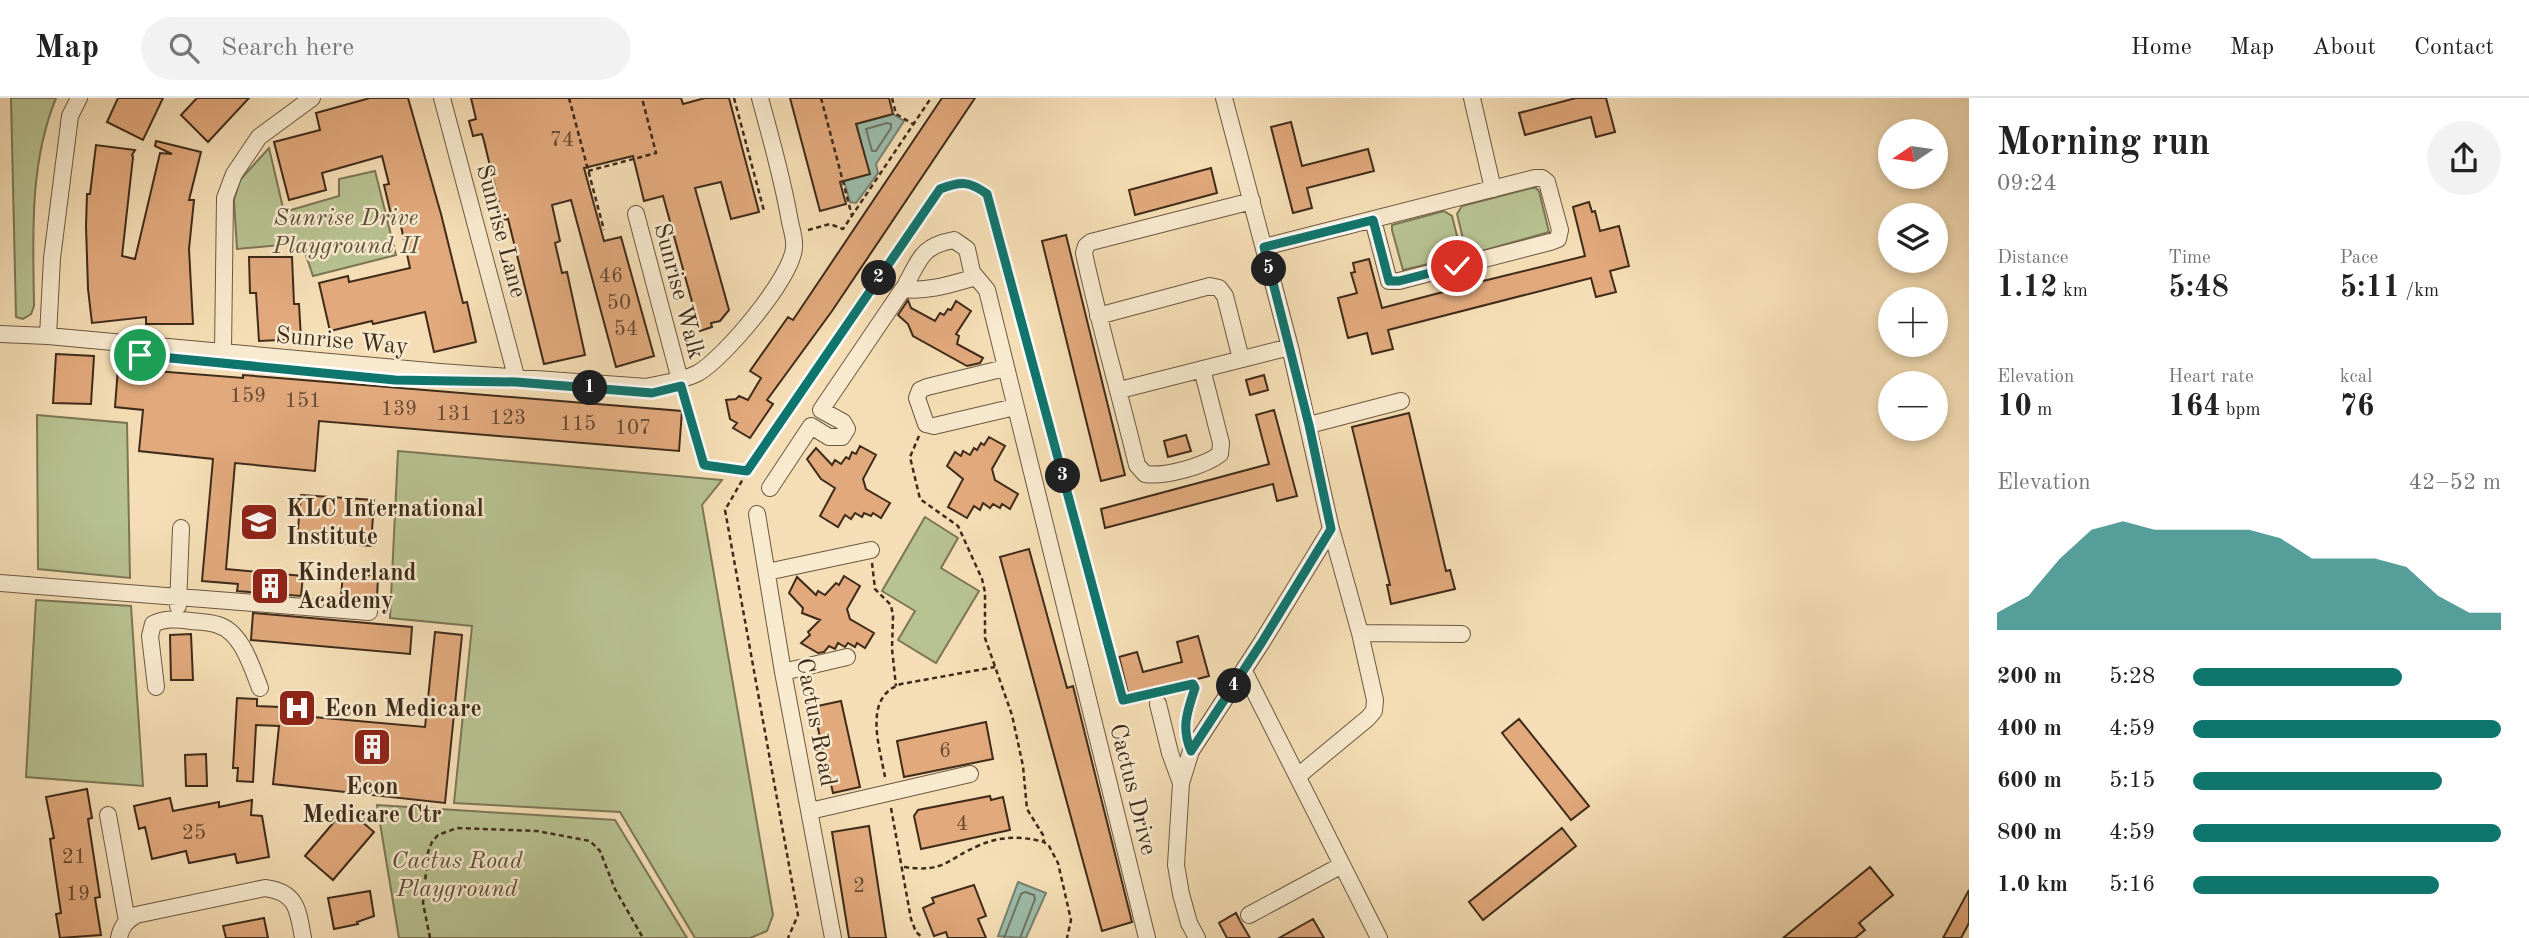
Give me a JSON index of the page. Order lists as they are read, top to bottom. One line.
{"streets":{"street":["Sunrise Lane","Sunrise Walk","Sunrise Way","Cactus Road","Cactus Drive"]},"crossings":[["Sunrise Lane","Sunrise Way"],["Sunrise Walk","Sunrise Way"]],"parks":["Sunrise Drive Playground II","Cactus Road Playground"],"places":{"school or university":["KLC International Institute"],"building":["Kinderland Academy","Econ Medicare Ctr"],"hospital":["Econ Medicare"]},"house_numbers":["74","46","50","54","159","151","139","131","123","115","107","6","4","25","21","2","19"],"north":"left","page":{"header":"Map","search":"Search here","nav":["Home","Map","About","Contact"],"heading":["Morning run","09:24"],"map_buttons":["+","−"],"stats":[["Distance","1.12 km"],["Time","5:48"],["Pace","5:11 /km"],["Elevation","10 m"],["Heart rate","164 bpm"],["kcal","76"]],"pins":["5","2","1","3","4"],"chart":["Elevation","42–52 m"],"list":[{"name":"200 m","note":"5:28"},{"name":"400 m","note":"4:59"},{"name":"600 m","note":"5:15"},{"name":"800 m","note":"4:59"},{"name":"1.0 km","note":"5:16"}]}}
